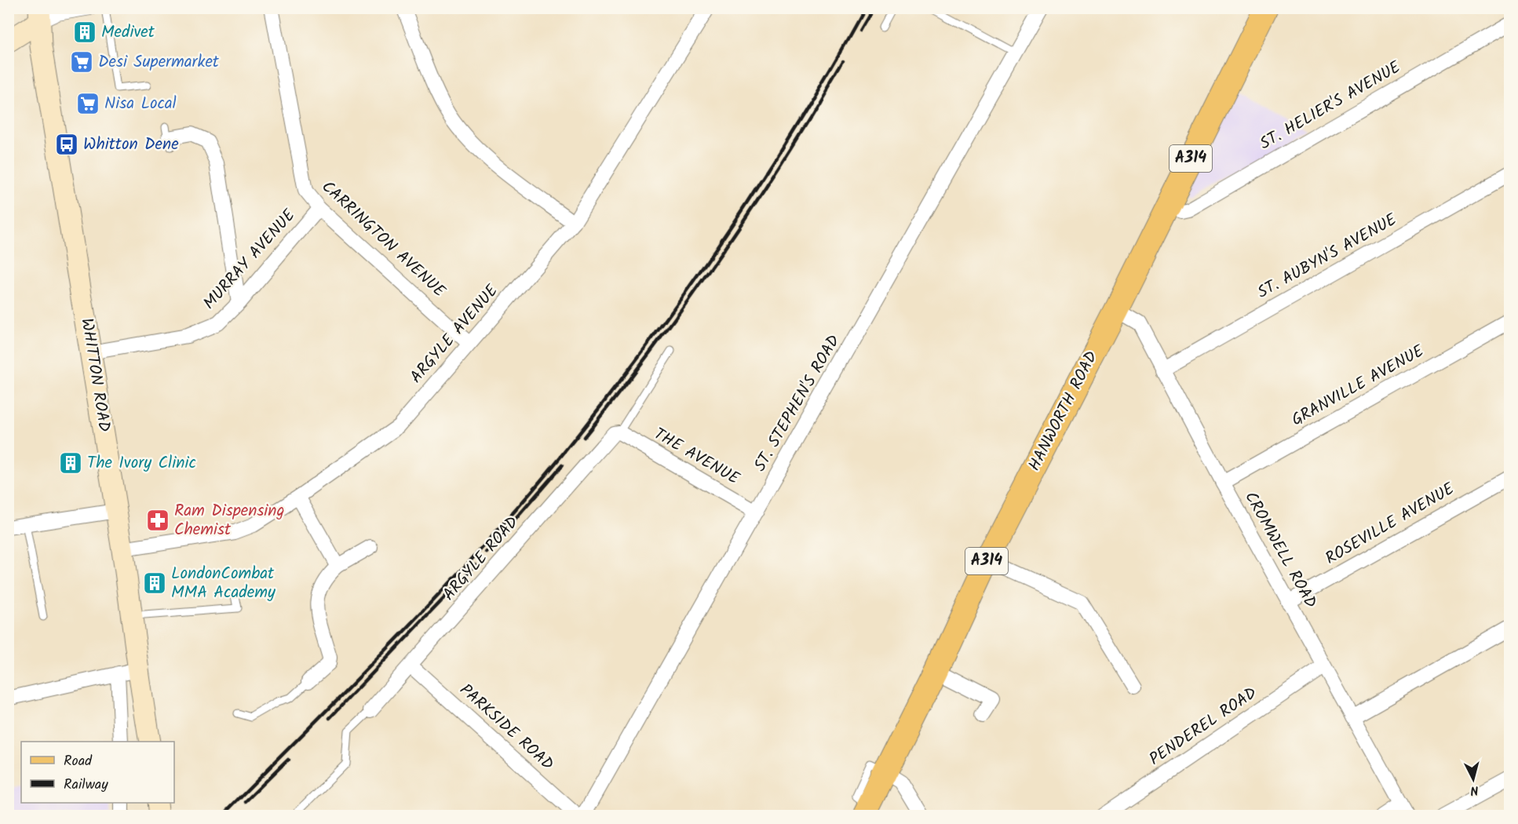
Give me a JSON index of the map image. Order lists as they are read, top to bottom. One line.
{"streets":{"main road":["A314","WHITTON ROAD","HANWORTH ROAD"],"street":["ST. HELIER'S AVENUE","CARRINGTON AVENUE","ST. AUBYN'S AVENUE","MURRAY AVENUE","ARGYLE AVENUE","GRANVILLE AVENUE","ST. STEPHEN'S ROAD","THE AVENUE","ROSEVILLE AVENUE","CROMWELL ROAD","ARGYLE ROAD","PENDEREL ROAD","PARKSIDE ROAD"]},"crossings":[["ST. HELIER'S AVENUE","HANWORTH ROAD"],["CARRINGTON AVENUE","MURRAY AVENUE"],["CARRINGTON AVENUE","ARGYLE AVENUE"],["ST. AUBYN'S AVENUE","CROMWELL ROAD"],["MURRAY AVENUE","WHITTON ROAD"],["ARGYLE AVENUE","WHITTON ROAD"],["GRANVILLE AVENUE","CROMWELL ROAD"],["ST. STEPHEN'S ROAD","THE AVENUE"],["HANWORTH ROAD","CROMWELL ROAD"],["THE AVENUE","ARGYLE ROAD"],["ROSEVILLE AVENUE","CROMWELL ROAD"],["CROMWELL ROAD","PENDEREL ROAD"],["ARGYLE ROAD","PARKSIDE ROAD"]],"places":{"building":["Medivet","The Ivory Clinic","LondonCombat MMA Academy"],"supermarket":["Desi Supermarket","Nisa Local"],"bus stop":["Whitton Dene"],"pharmacy":["Ram Dispensing Chemist"]},"legend":["Road","Railway"],"north":"bottom"}
